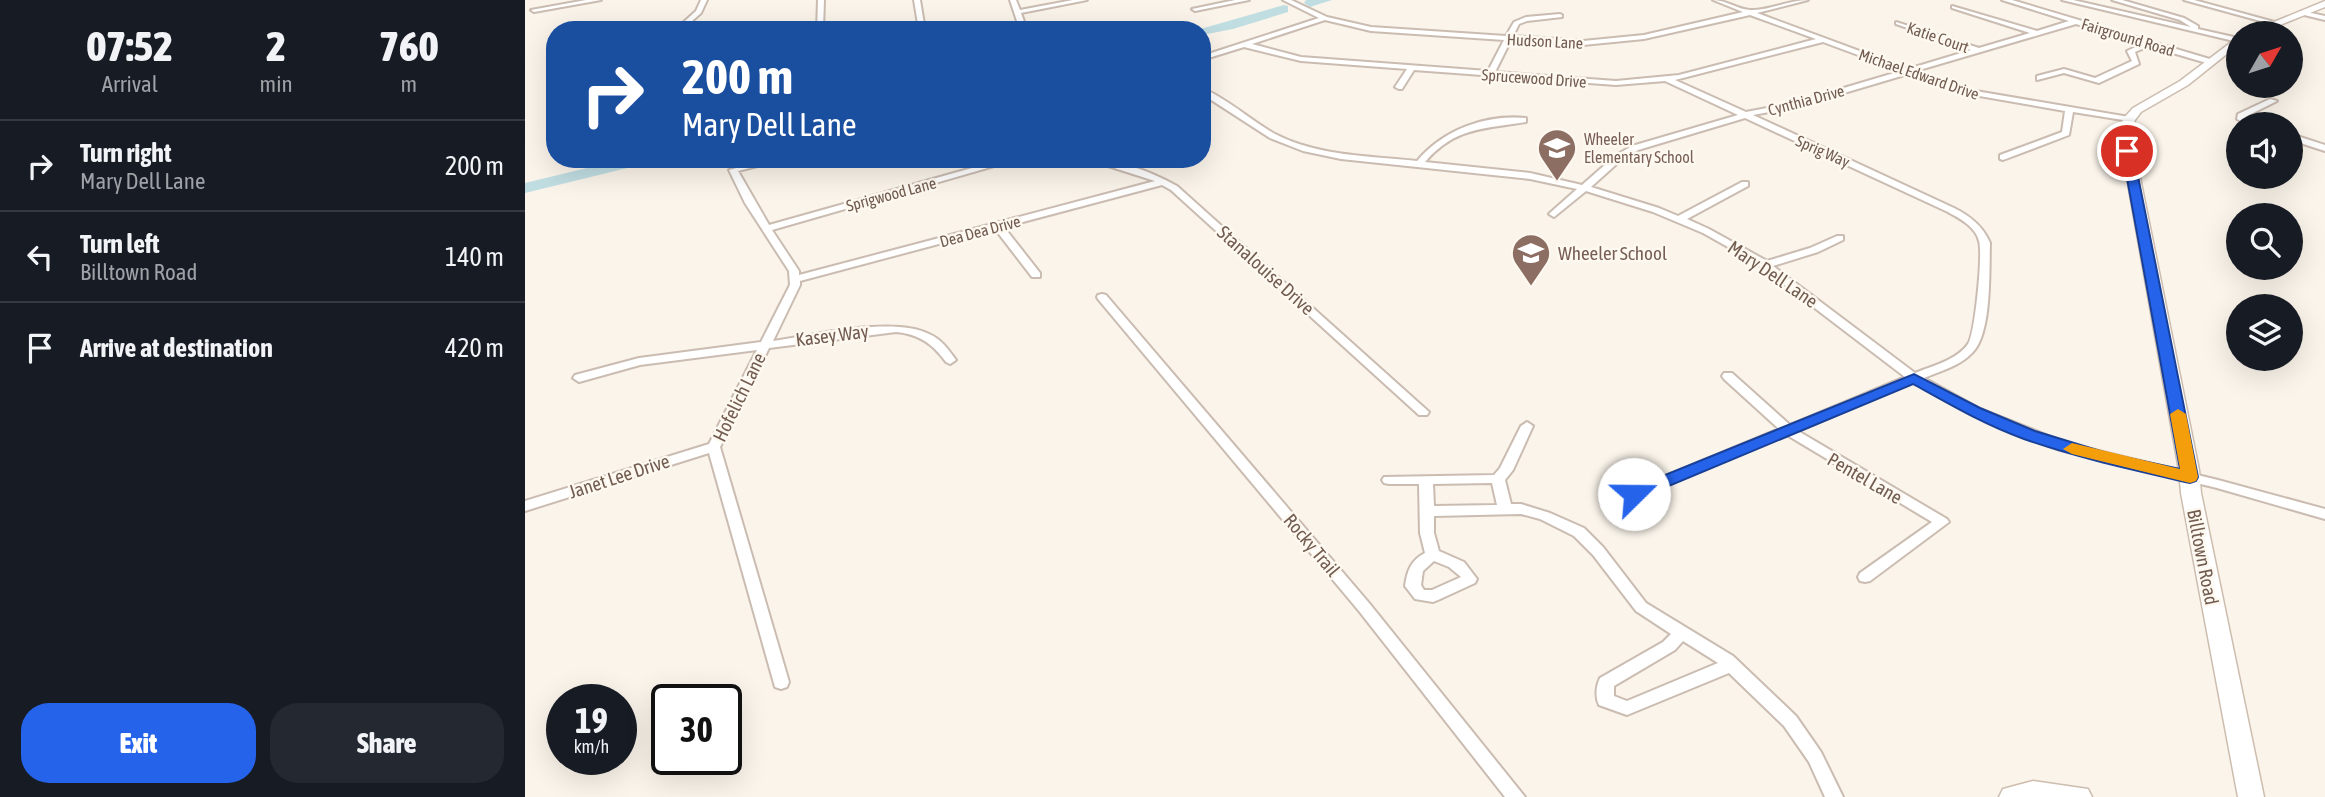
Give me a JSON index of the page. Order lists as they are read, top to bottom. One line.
{"streets":{"main road":["Billtown Road"],"street":["Katie Court","Fairground Road","Hudson Lane","Michael Edward Drive","Sprucewood Drive","Cynthia Drive","Sprig Way","Sprigwood Lane","Dea Dea Drive","Stanalouise Drive","Mary Dell Lane","Kasey Way","Hofelich Lane","Janet Lee Drive","Pentel Lane","Rocky Trail"]},"crossings":[["Katie Court","Cynthia Drive"],["Fairground Road","Cynthia Drive"],["Hudson Lane","Michael Edward Drive"],["Michael Edward Drive","Sprucewood Drive"],["Michael Edward Drive","Cynthia Drive"],["Michael Edward Drive","Billtown Road"],["Sprucewood Drive","Sprig Way"],["Cynthia Drive","Sprig Way"],["Cynthia Drive","Mary Dell Lane"],["Sprig Way","Mary Dell Lane"],["Dea Dea Drive","Stanalouise Drive"],["Dea Dea Drive","Hofelich Lane"],["Mary Dell Lane","Billtown Road"],["Kasey Way","Hofelich Lane"],["Hofelich Lane","Janet Lee Drive"]],"places":{"school or university":["Wheeler Elementary School","Wheeler School"]},"north":"top right","page":{"eta":["07:52","Arrival","2","min","760","m"],"turn":["200 m","Mary Dell Lane"],"list":[{"name":"Turn right","note":"Mary Dell Lane","value":"200 m"},{"name":"Turn left","note":"Billtown Road","value":"140 m"},{"name":"Arrive at destination","value":"420 m"}],"speed":"19 km/h","limit":"30","buttons":["Exit","Share"]}}
